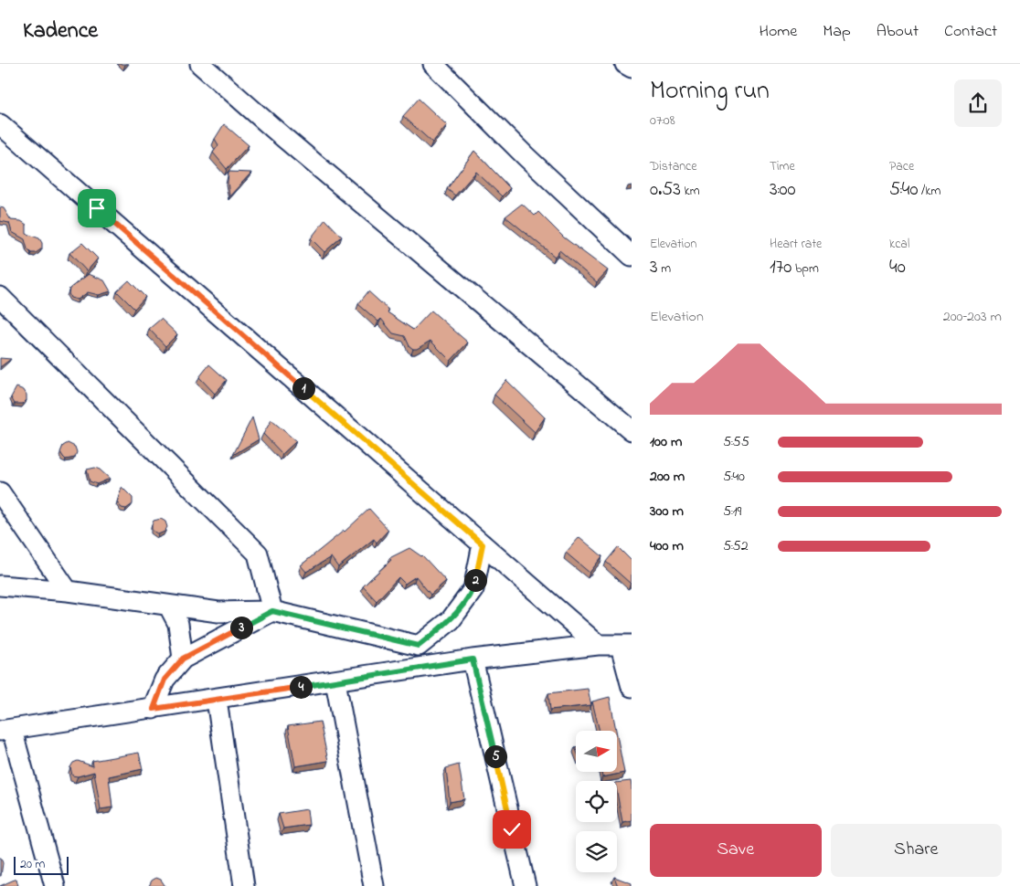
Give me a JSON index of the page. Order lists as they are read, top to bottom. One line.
{"scale_bar":"20 m","north":"right","page":{"header":"Kadence","nav":["Home","Map","About","Contact"],"heading":["Morning run","07:08"],"stats":[["Distance","0.53 km"],["Time","3:00"],["Pace","5:40 /km"],["Elevation","3 m"],["Heart rate","170 bpm"],["kcal","40"]],"chart":["Elevation","200–203 m"],"pins":["1","2","3","4","5"],"list":[{"name":"100 m","note":"5:55"},{"name":"200 m","note":"5:40"},{"name":"300 m","note":"5:19"},{"name":"400 m","note":"5:52"}],"buttons":["Save","Share"],"scale":"20 m"}}
